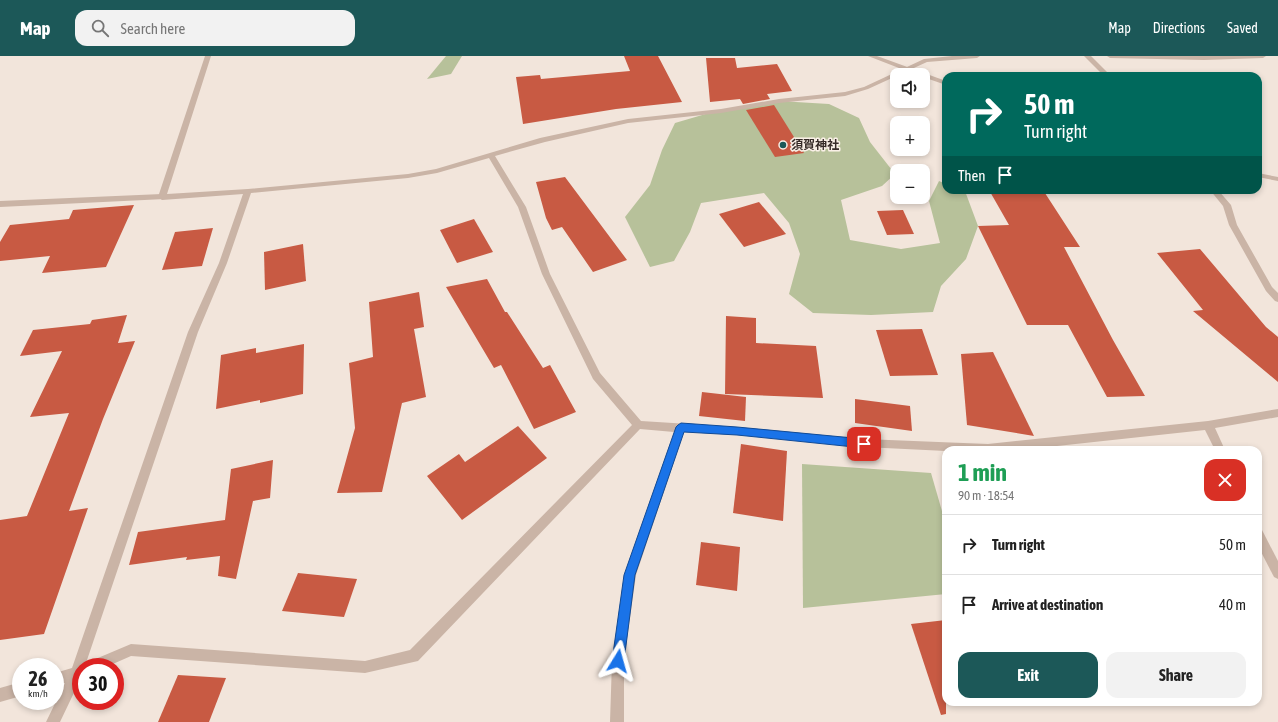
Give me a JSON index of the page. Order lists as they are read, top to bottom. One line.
{"places":["須賀神社"],"page":{"header":"Map","search":"Search here","nav":["Map","Directions","Saved"],"map_buttons":["+","−"],"turn":["50 m","Turn right"],"then":"Then","heading":["1 min","90 m · 18:54"],"list":[{"name":"Turn right","value":"50 m"},{"name":"Arrive at destination","value":"40 m"}],"buttons":["Exit","Share"],"speed":"26 km/h","limit":"30"}}
